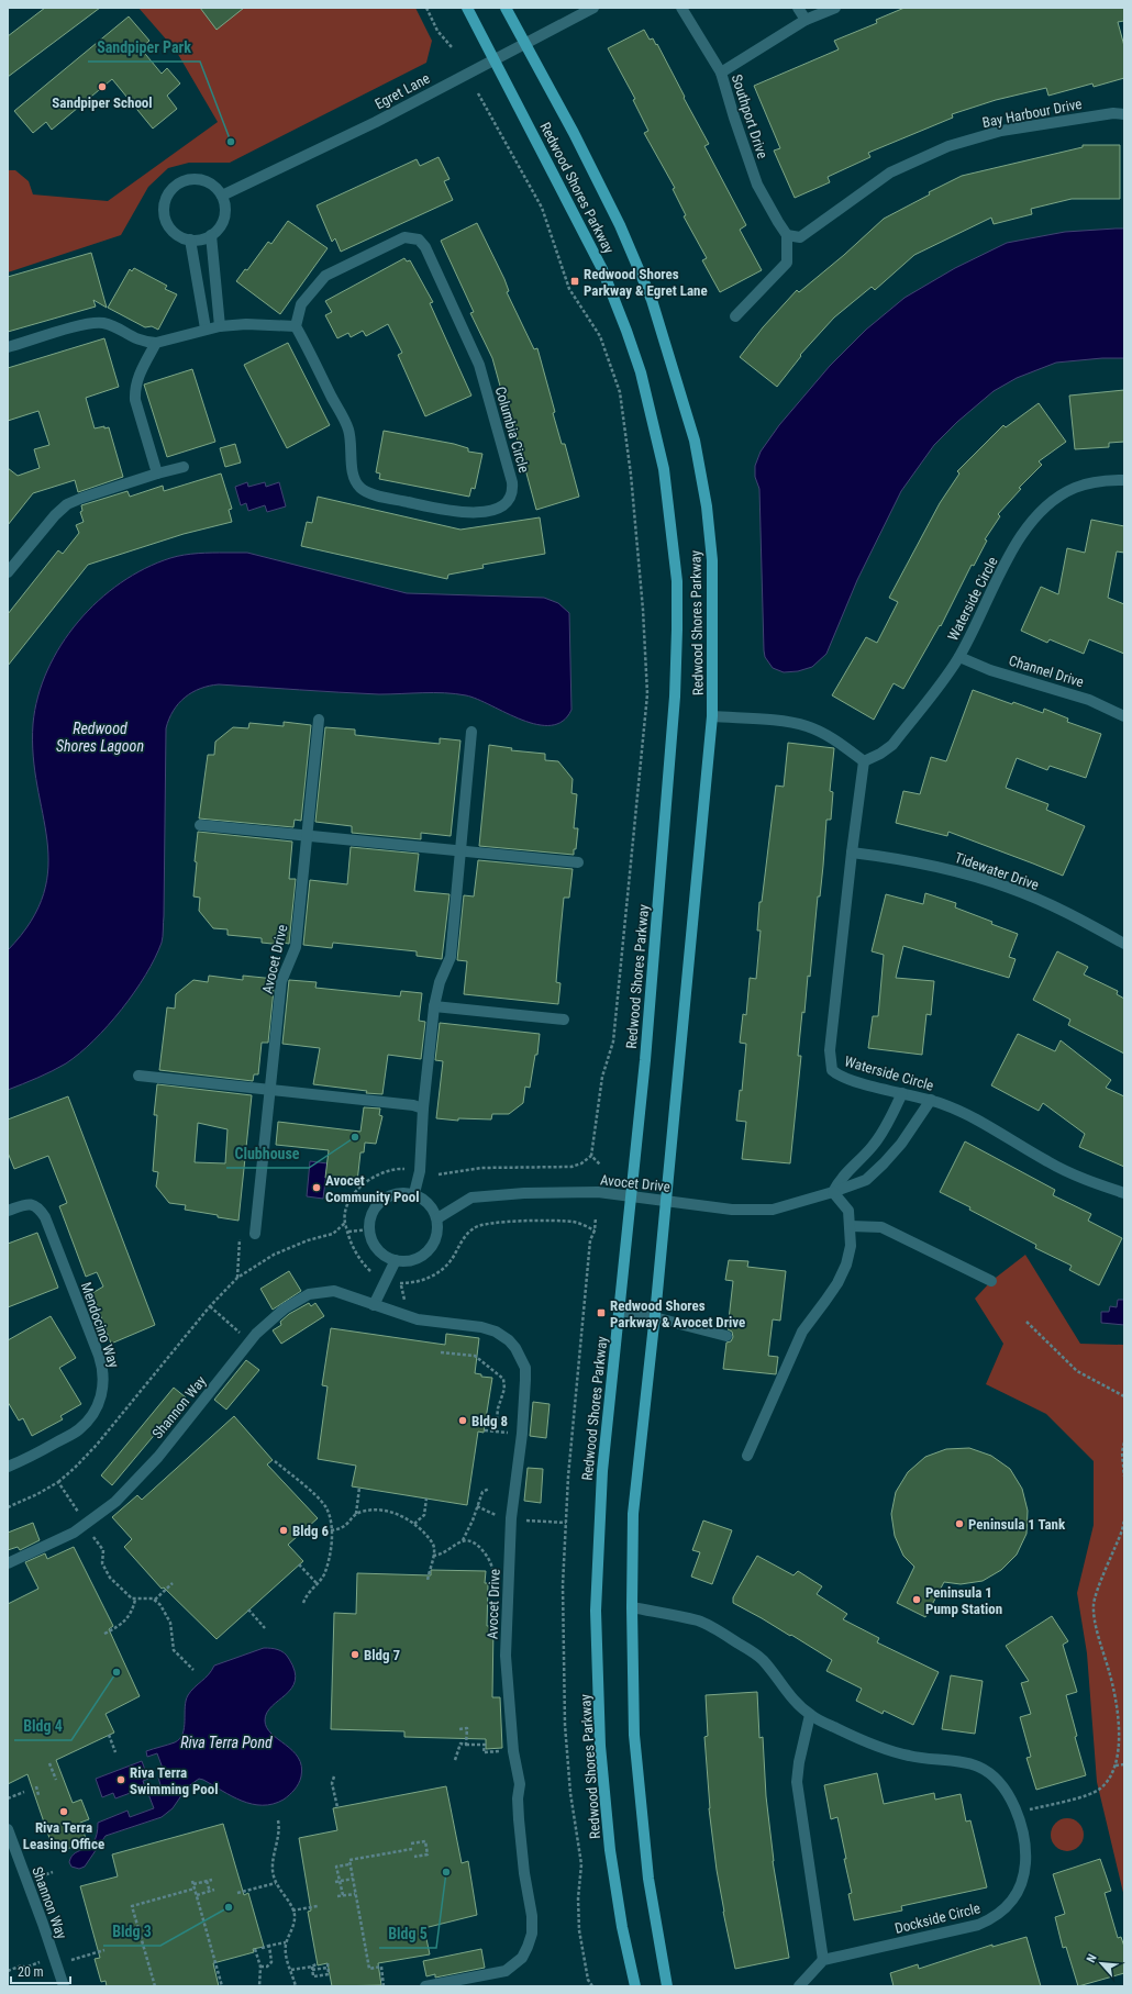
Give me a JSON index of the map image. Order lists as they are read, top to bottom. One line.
{"streets":{"main road":["Redwood Shores Parkway"],"street":["Egret Lane","Bay Harbour Drive","Southport Drive","Columbia Circle","Waterside Circle","Channel Drive","Tidewater Drive","Avocet Drive","Mendocino Way","Shannon Way","Dockside Circle"]},"crossings":[["Egret Lane","Redwood Shores Parkway"],["Bay Harbour Drive","Southport Drive"],["Redwood Shores Parkway","Avocet Drive"],["Redwood Shores Parkway","Dockside Circle"],["Waterside Circle","Channel Drive"],["Waterside Circle","Tidewater Drive"],["Waterside Circle","Avocet Drive"],["Avocet Drive","Shannon Way"]],"water":["Redwood Shores Lagoon","Riva Terra Pond"],"places":{"other":["Sandpiper School","Sandpiper Park","Clubhouse","Avocet Community Pool","Bldg 8","Peninsula 1 Tank","Bldg 6","Peninsula 1 Pump Station","Bldg 7","Bldg 4","Riva Terra Swimming Pool","Riva Terra Leasing Office","Bldg 5","Bldg 3"],"transit":["Redwood Shores Parkway & Egret Lane","Redwood Shores Parkway & Avocet Drive"]},"scale_bar":"20 m","north":"top left"}
